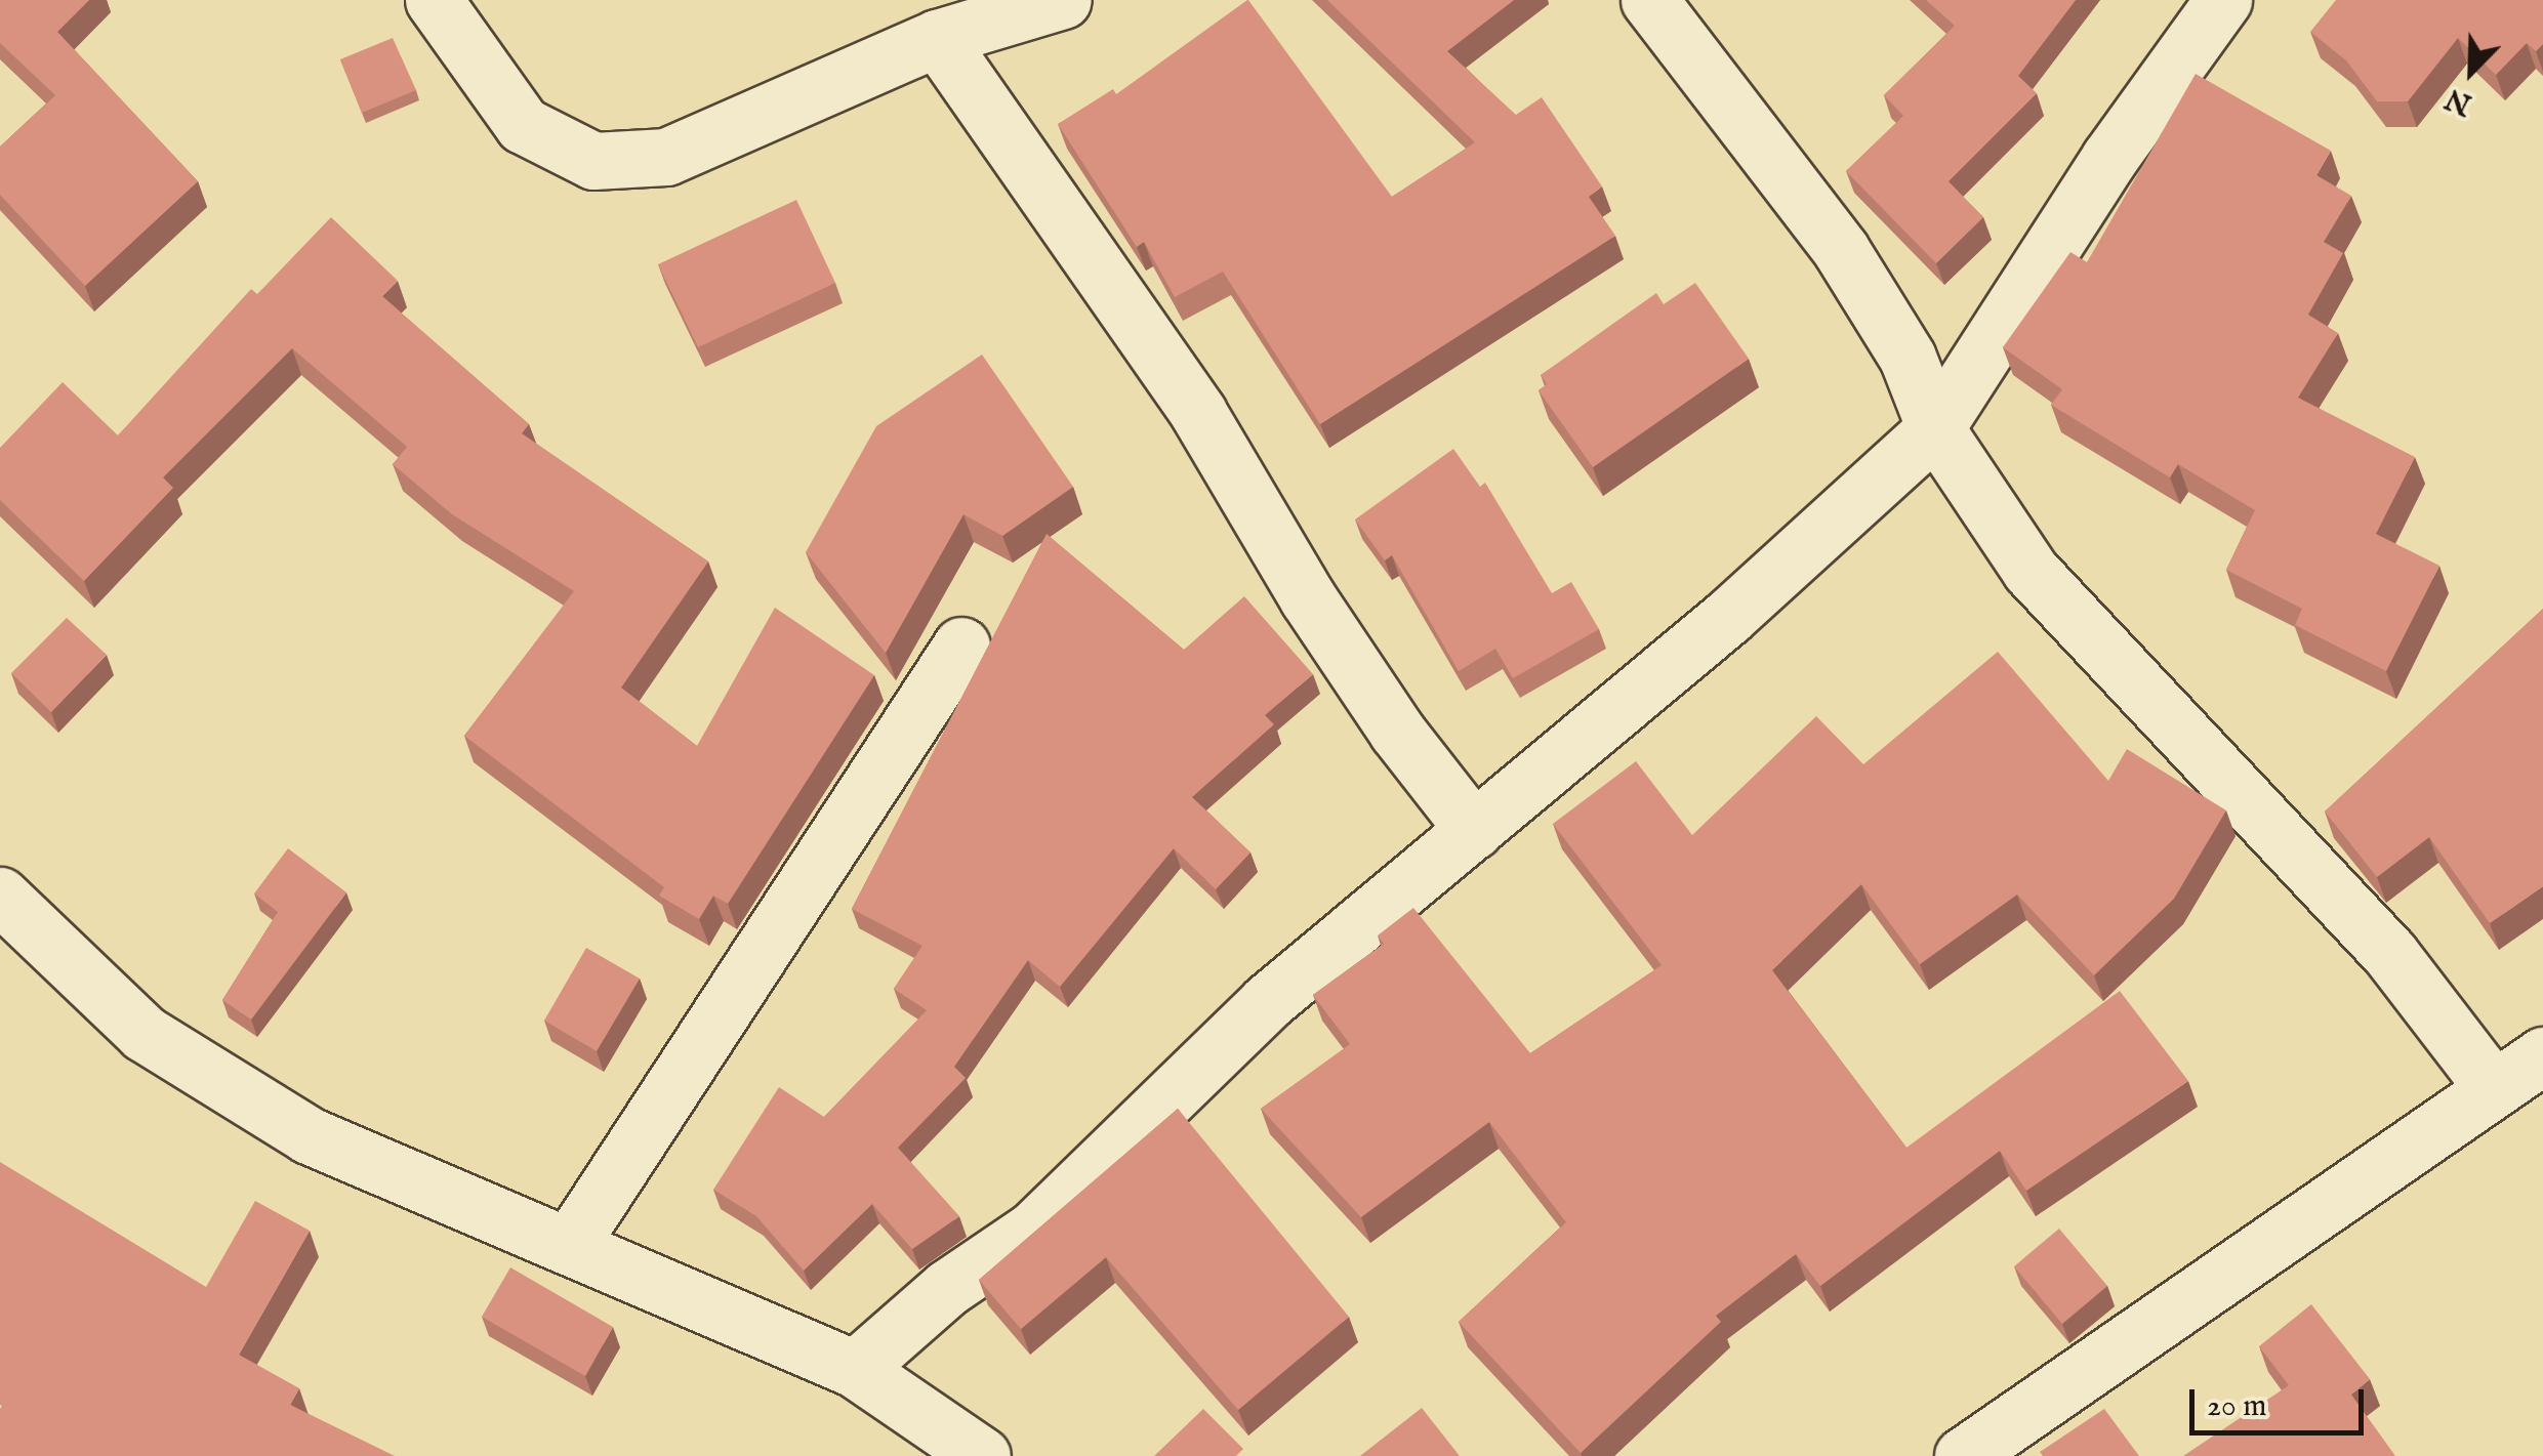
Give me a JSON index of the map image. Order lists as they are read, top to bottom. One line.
{"scale_bar":"20 m","north":"bottom left"}
